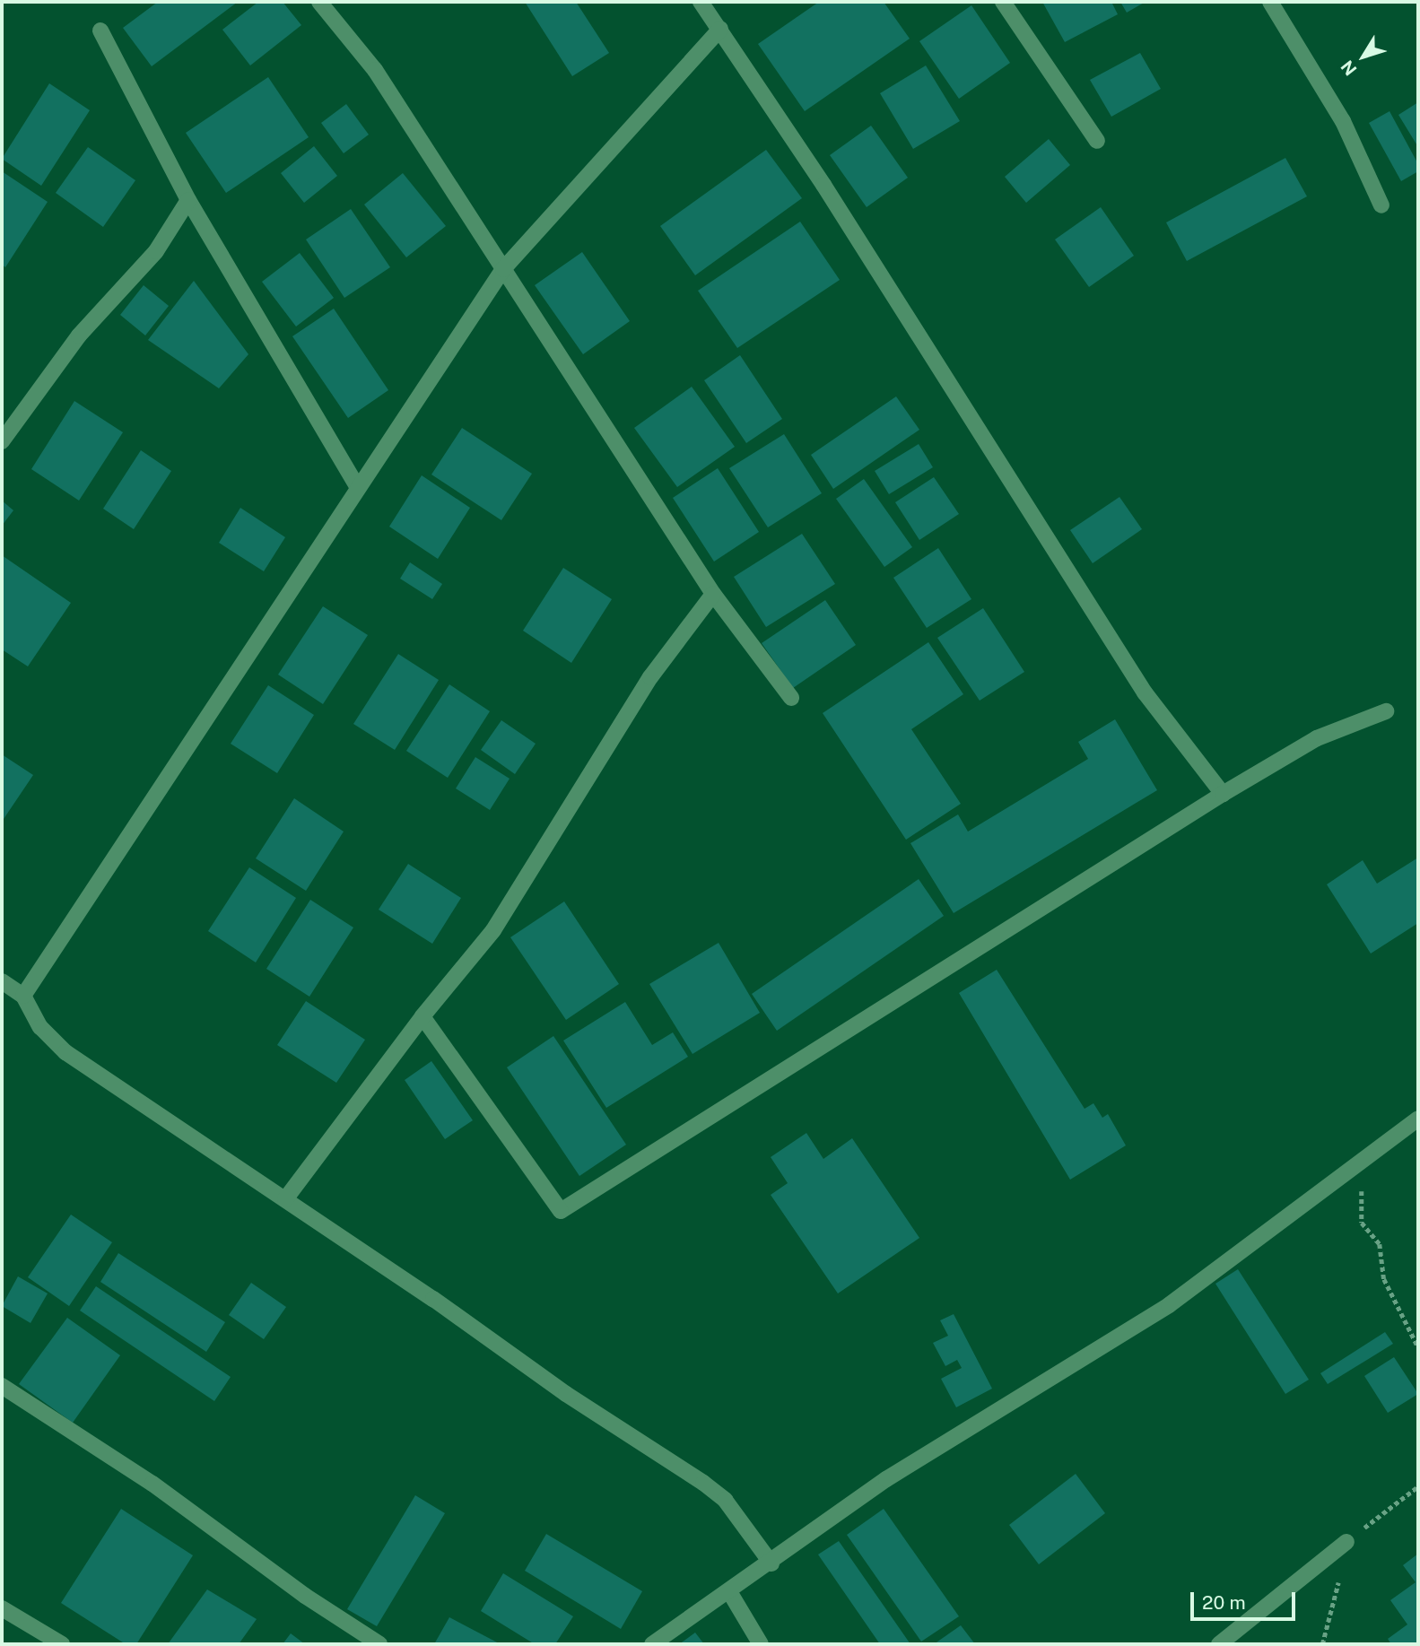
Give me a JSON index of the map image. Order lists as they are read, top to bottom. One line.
{"scale_bar":"20 m","north":"bottom left"}
